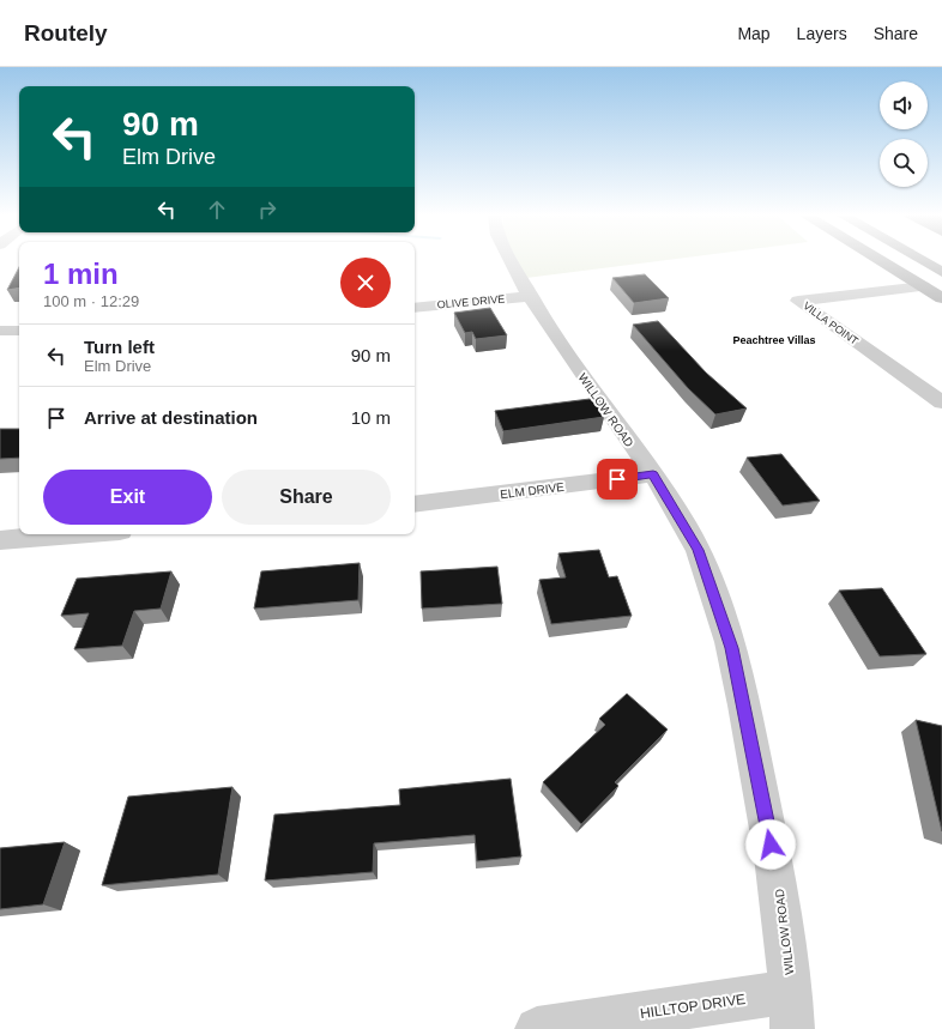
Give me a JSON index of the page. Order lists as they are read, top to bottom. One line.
{"streets":{"street":["OLIVE DRIVE","VILLA POINT","WILLOW ROAD","ELM DRIVE","HILLTOP DRIVE"]},"crossings":[["OLIVE DRIVE","WILLOW ROAD"],["WILLOW ROAD","ELM DRIVE"],["WILLOW ROAD","HILLTOP DRIVE"]],"districts":["Peachtree Villas"],"page":{"header":"Routely","nav":["Map","Layers","Share"],"turn":["90 m","Elm Drive"],"heading":["1 min","100 m · 12:29"],"list":[{"name":"Turn left","note":"Elm Drive","value":"90 m"},{"name":"Arrive at destination","value":"10 m"}],"buttons":["Exit","Share"]}}
